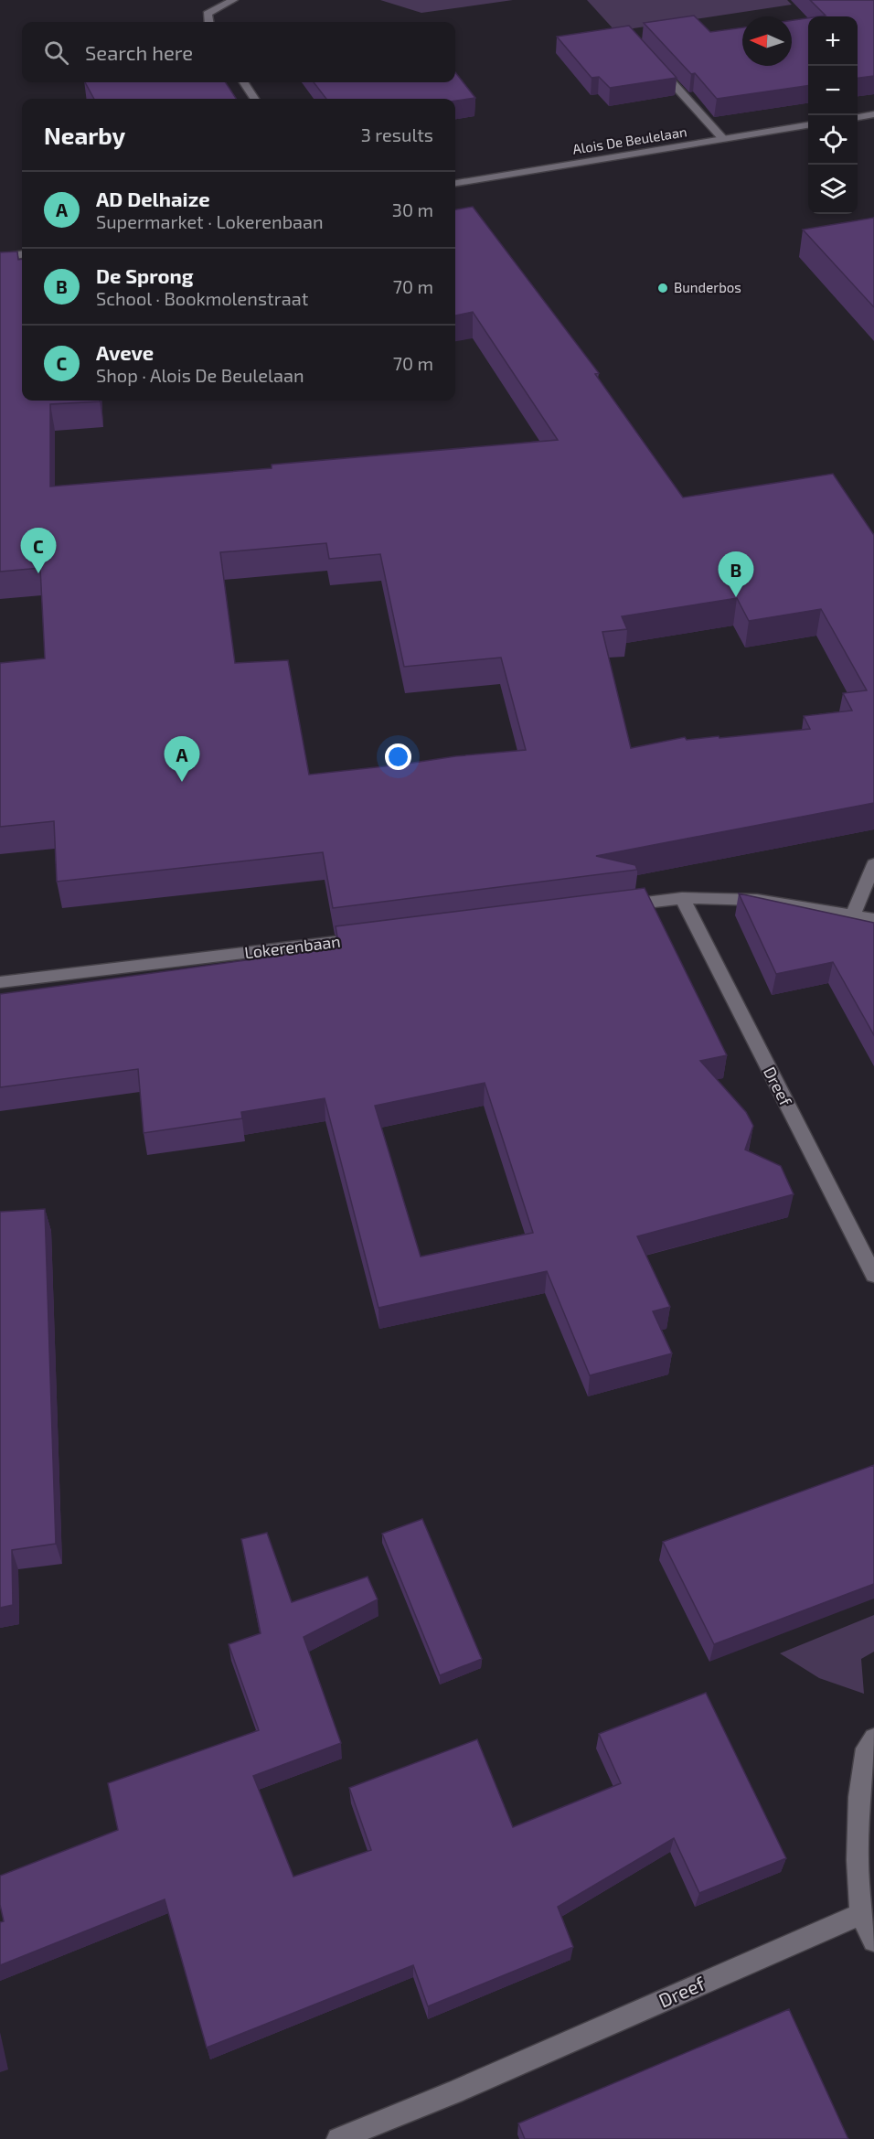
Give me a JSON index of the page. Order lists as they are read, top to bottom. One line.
{"streets":{"street":["Alois De Beulelaan","Lokerenbaan","Dreef"]},"places":["Bunderbos"],"north":"left","page":{"map_buttons":["+","−"],"search":"Search here","heading":["Nearby","3 results"],"list":[{"mark":"A","name":"AD Delhaize","note":"Supermarket · Lokerenbaan","value":"30 m"},{"mark":"B","name":"De Sprong","note":"School · Bookmolenstraat","value":"70 m"},{"mark":"C","name":"Aveve","note":"Shop · Alois De Beulelaan","value":"70 m"}],"pins":["C","B","A"]}}
